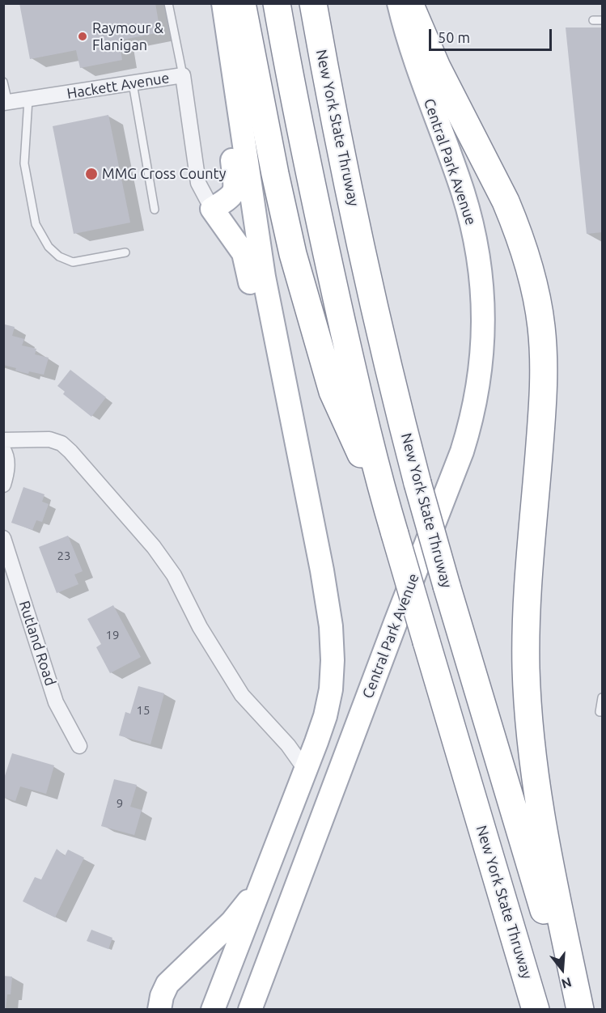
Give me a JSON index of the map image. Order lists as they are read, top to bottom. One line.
{"streets":{"highway":["New York State Thruway"],"main road":["Central Park Avenue"],"street":["Hackett Avenue","Rutland Road"]},"places":["Raymour & Flanigan","MMG Cross County"],"house_numbers":["23","19","15","9"],"scale_bar":"50 m","north":"bottom"}
